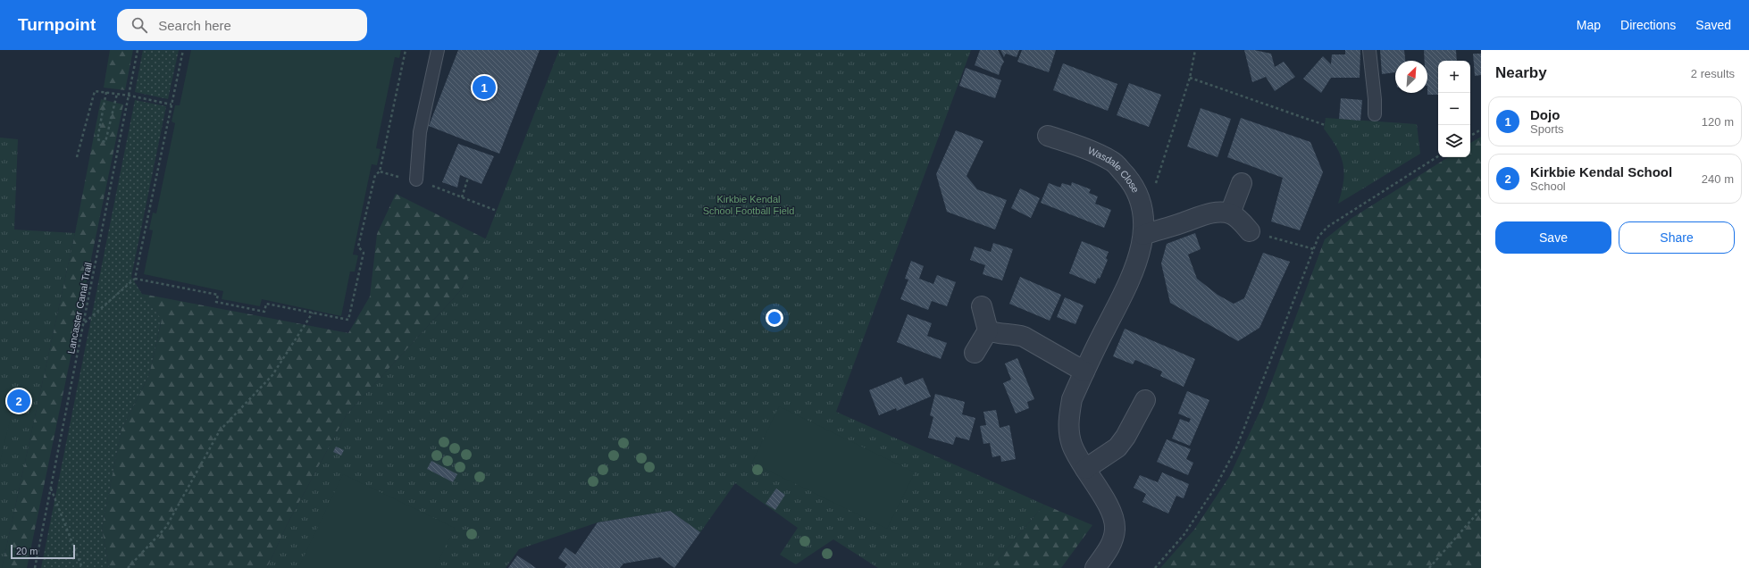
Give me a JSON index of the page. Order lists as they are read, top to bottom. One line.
{"streets":{"street":["Wasdale Close"],"path":["Lancaster Canal Trail"]},"parks":["Kirkbie Kendal School Football Field"],"scale_bar":"20 m","north":"top right","page":{"header":"Turnpoint","search":"Search here","nav":["Map","Directions","Saved"],"heading":["Nearby","2 results"],"map_buttons":["+","−"],"pins":["1","2"],"list":[{"mark":"1","name":"Dojo","note":"Sports","value":"120 m"},{"mark":"2","name":"Kirkbie Kendal School","note":"School","value":"240 m"}],"buttons":["Save","Share"],"scale":"20 m"}}
